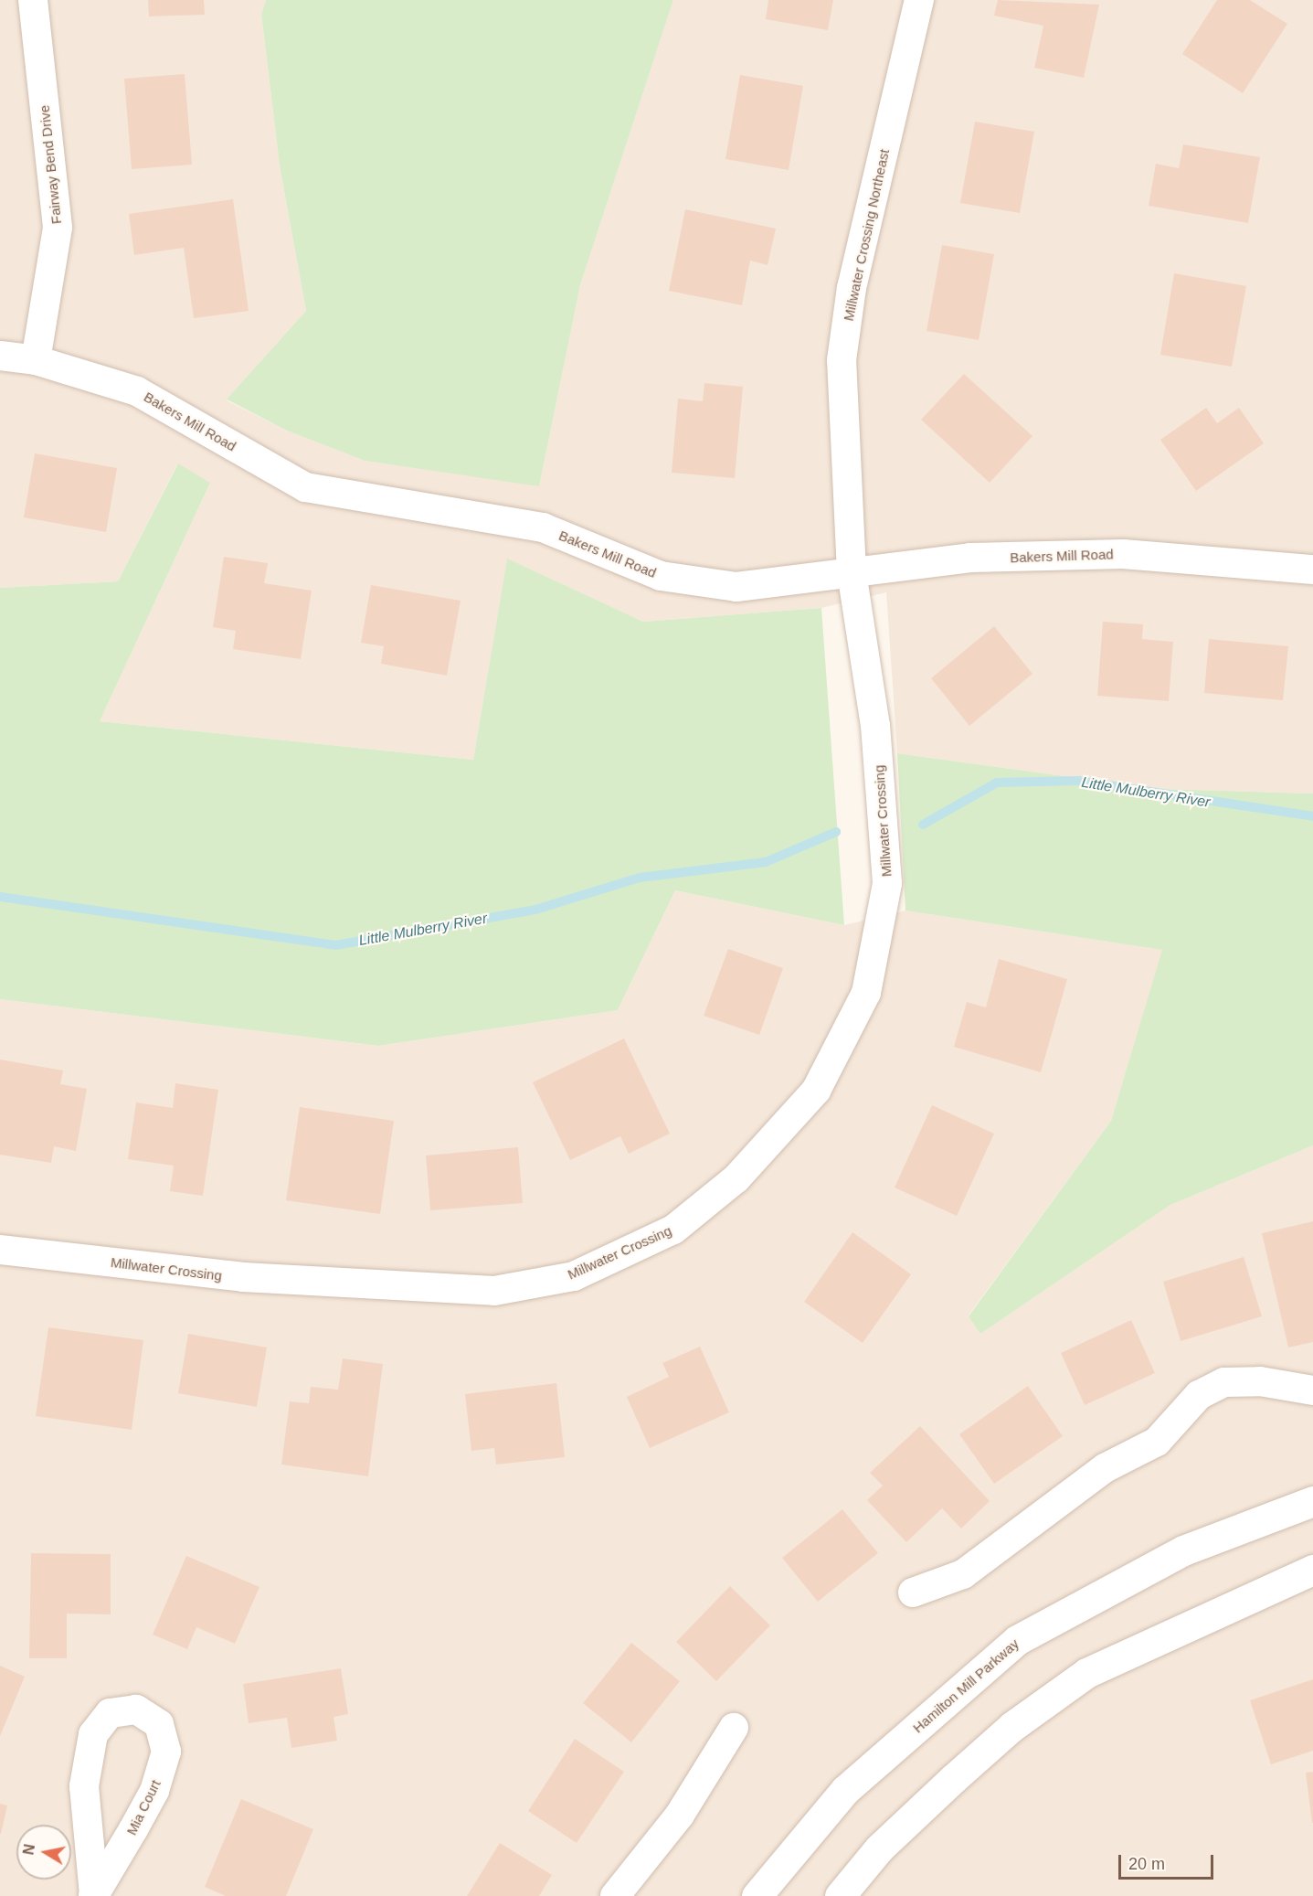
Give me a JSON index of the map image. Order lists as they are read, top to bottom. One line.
{"streets":{"street":["Fairway Bend Drive","Millwater Crossing Northeast","Bakers Mill Road","Millwater Crossing","Hamilton Mill Parkway","Mia Court"]},"crossings":[["Fairway Bend Drive","Bakers Mill Road"],["Millwater Crossing Northeast","Bakers Mill Road"],["Millwater Crossing Northeast","Millwater Crossing"],["Bakers Mill Road","Millwater Crossing"]],"water":["Little Mulberry River"],"scale_bar":"20 m","north":"left"}
